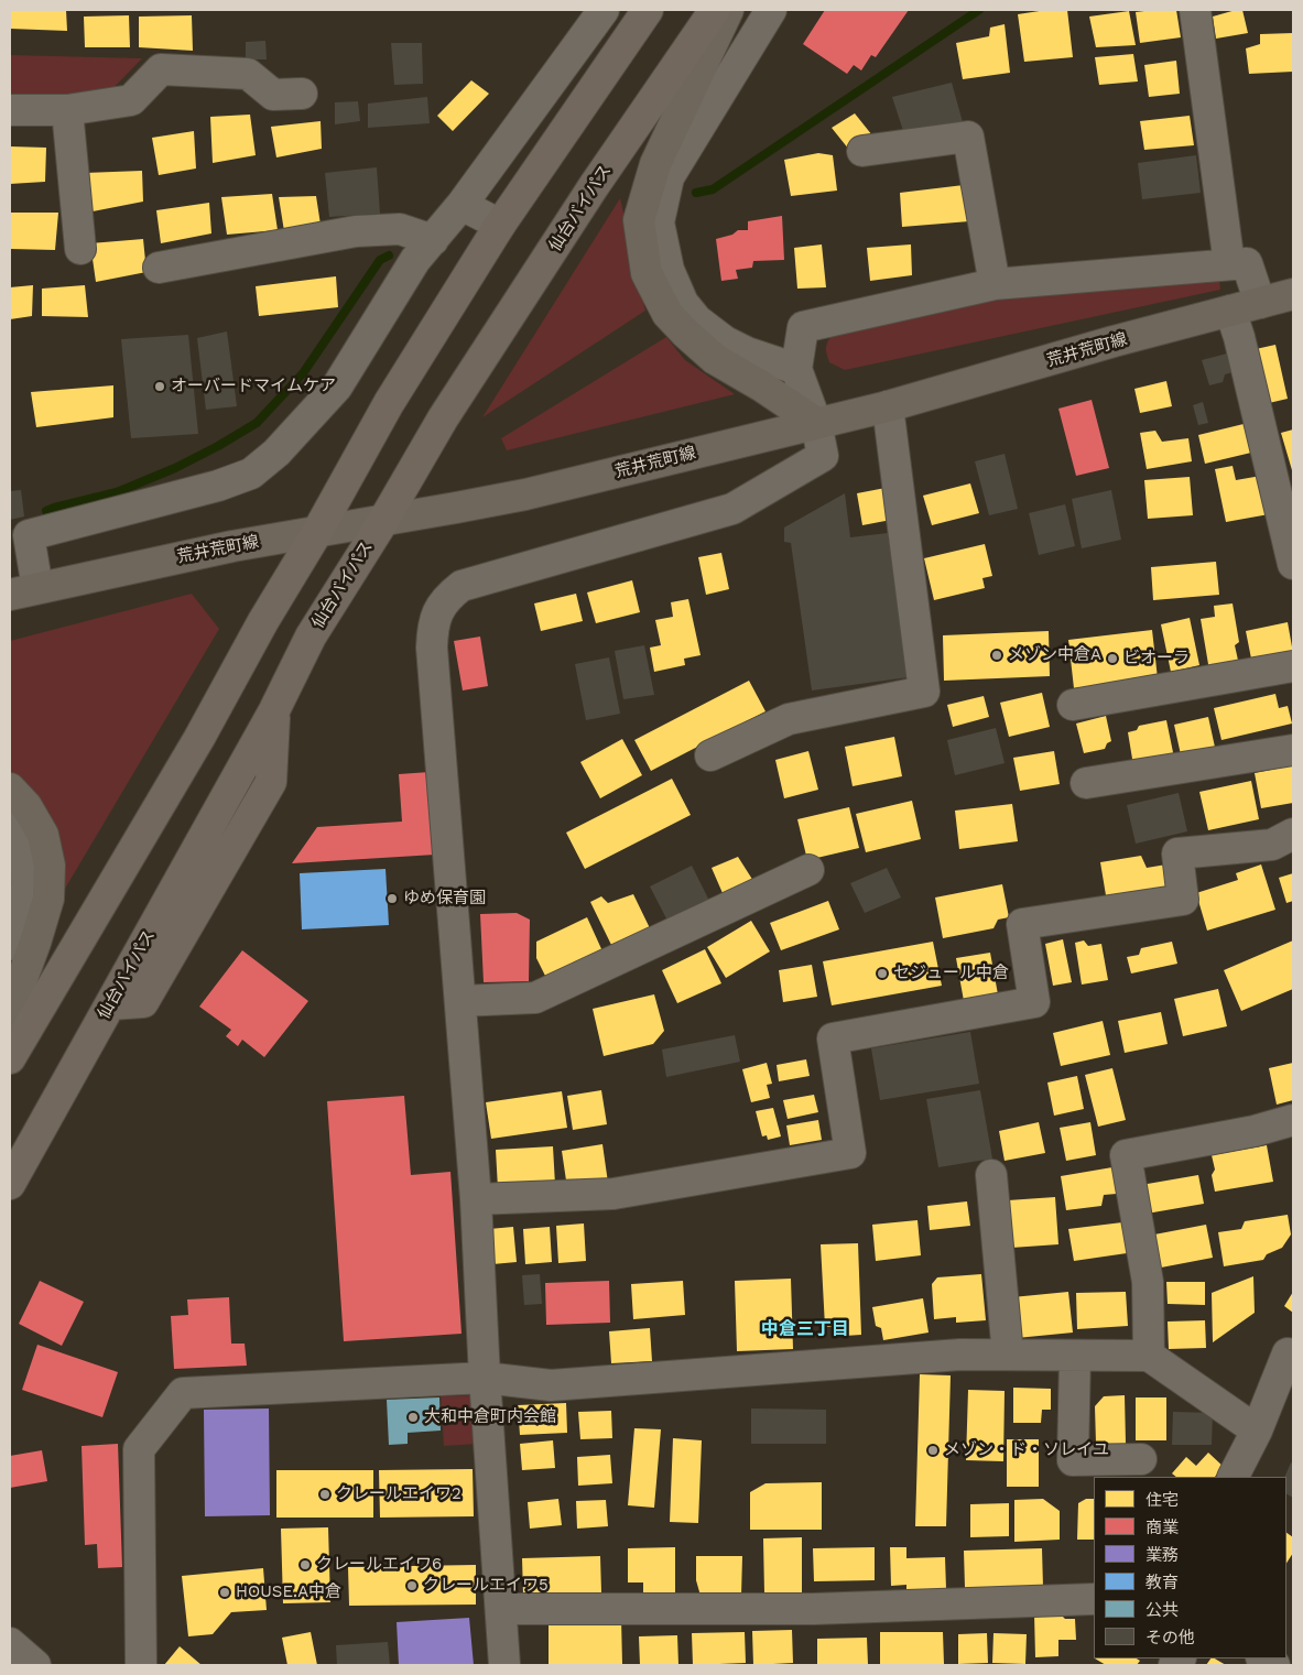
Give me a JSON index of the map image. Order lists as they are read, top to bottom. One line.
{"streets":{"highway":["仙台バイパス"],"main road":["荒井荒町線"]},"crossings":[["仙台バイパス","荒井荒町線"]],"districts":["中倉三丁目"],"places":["オーバードマイムケア","メゾン中倉A","ビオーラ","ゆめ保育園","セジュール中倉","大和中倉町内会館","メゾン・ド・ソレイユ","クレールエイワ2","クレールエイワ6","クレールエイワ5","HOUSE.A中倉"],"legend":["住宅","商業","業務","教育","公共","その他"]}
